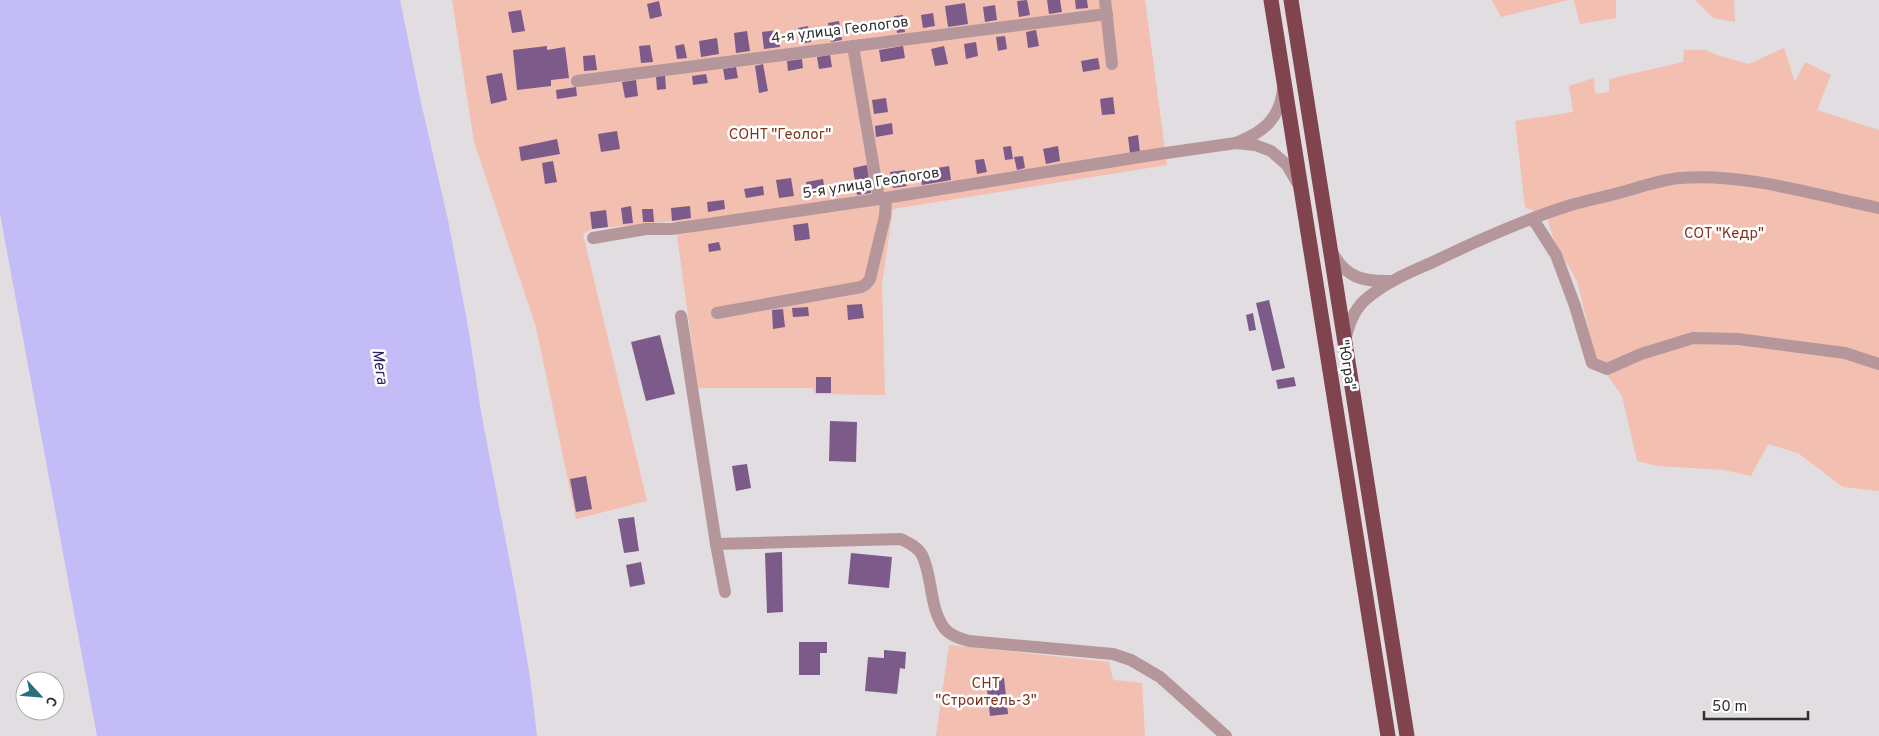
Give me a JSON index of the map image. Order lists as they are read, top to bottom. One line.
{"streets":{"highway":["\"Югра\""],"street":["4-я улица Геологов","5-я улица Геологов"]},"water":["Мега"],"parks":["СОНТ \"Геолог\"","СОТ \"Кедр\"","СНТ \"Строитель-3\""],"scale_bar":"50 m","north":"bottom right"}
